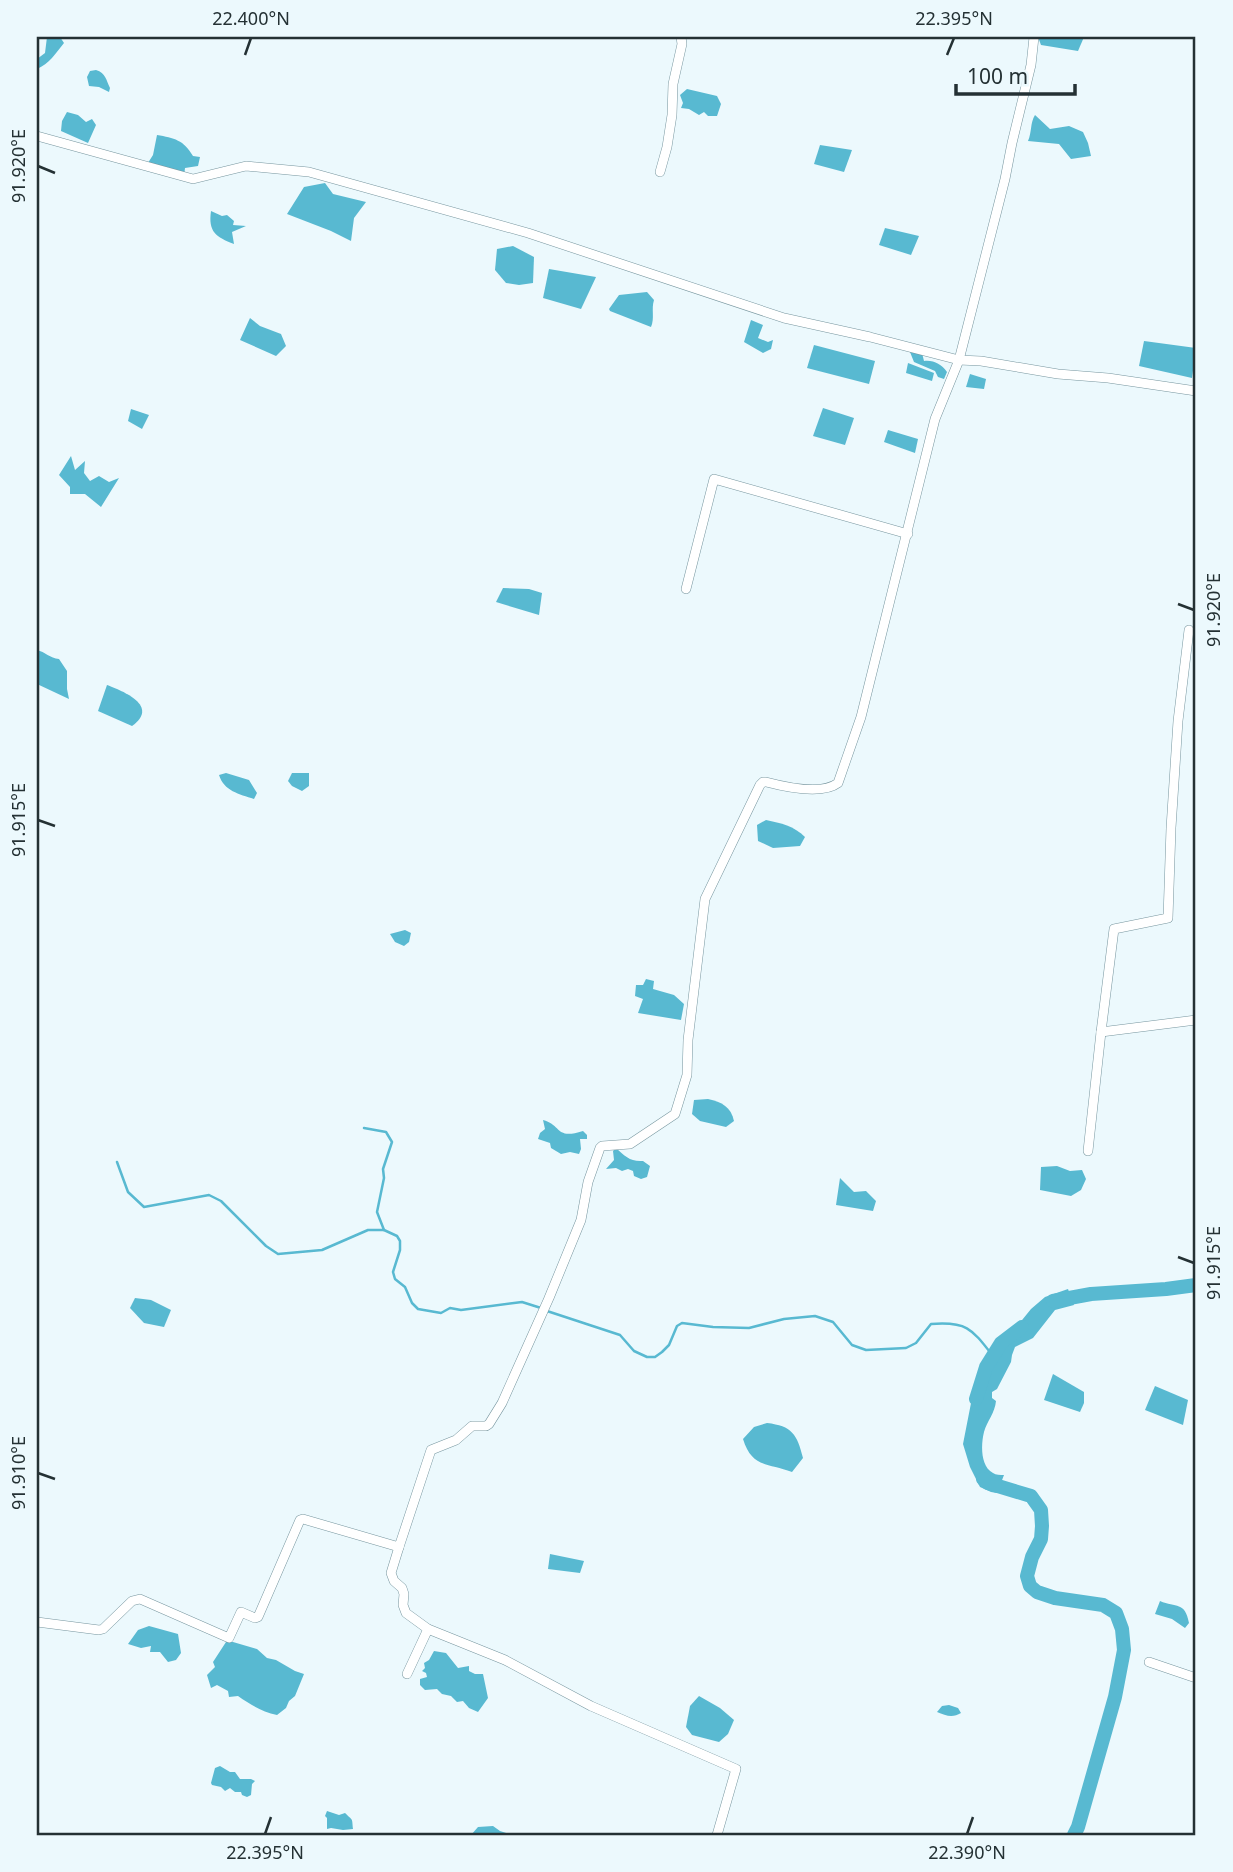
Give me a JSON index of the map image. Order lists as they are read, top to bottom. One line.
{"scale_bar":"100 m","coordinates":["22.400°N","22.395°N","91.920°E","91.915°E","91.910°E","22.390°N"]}
